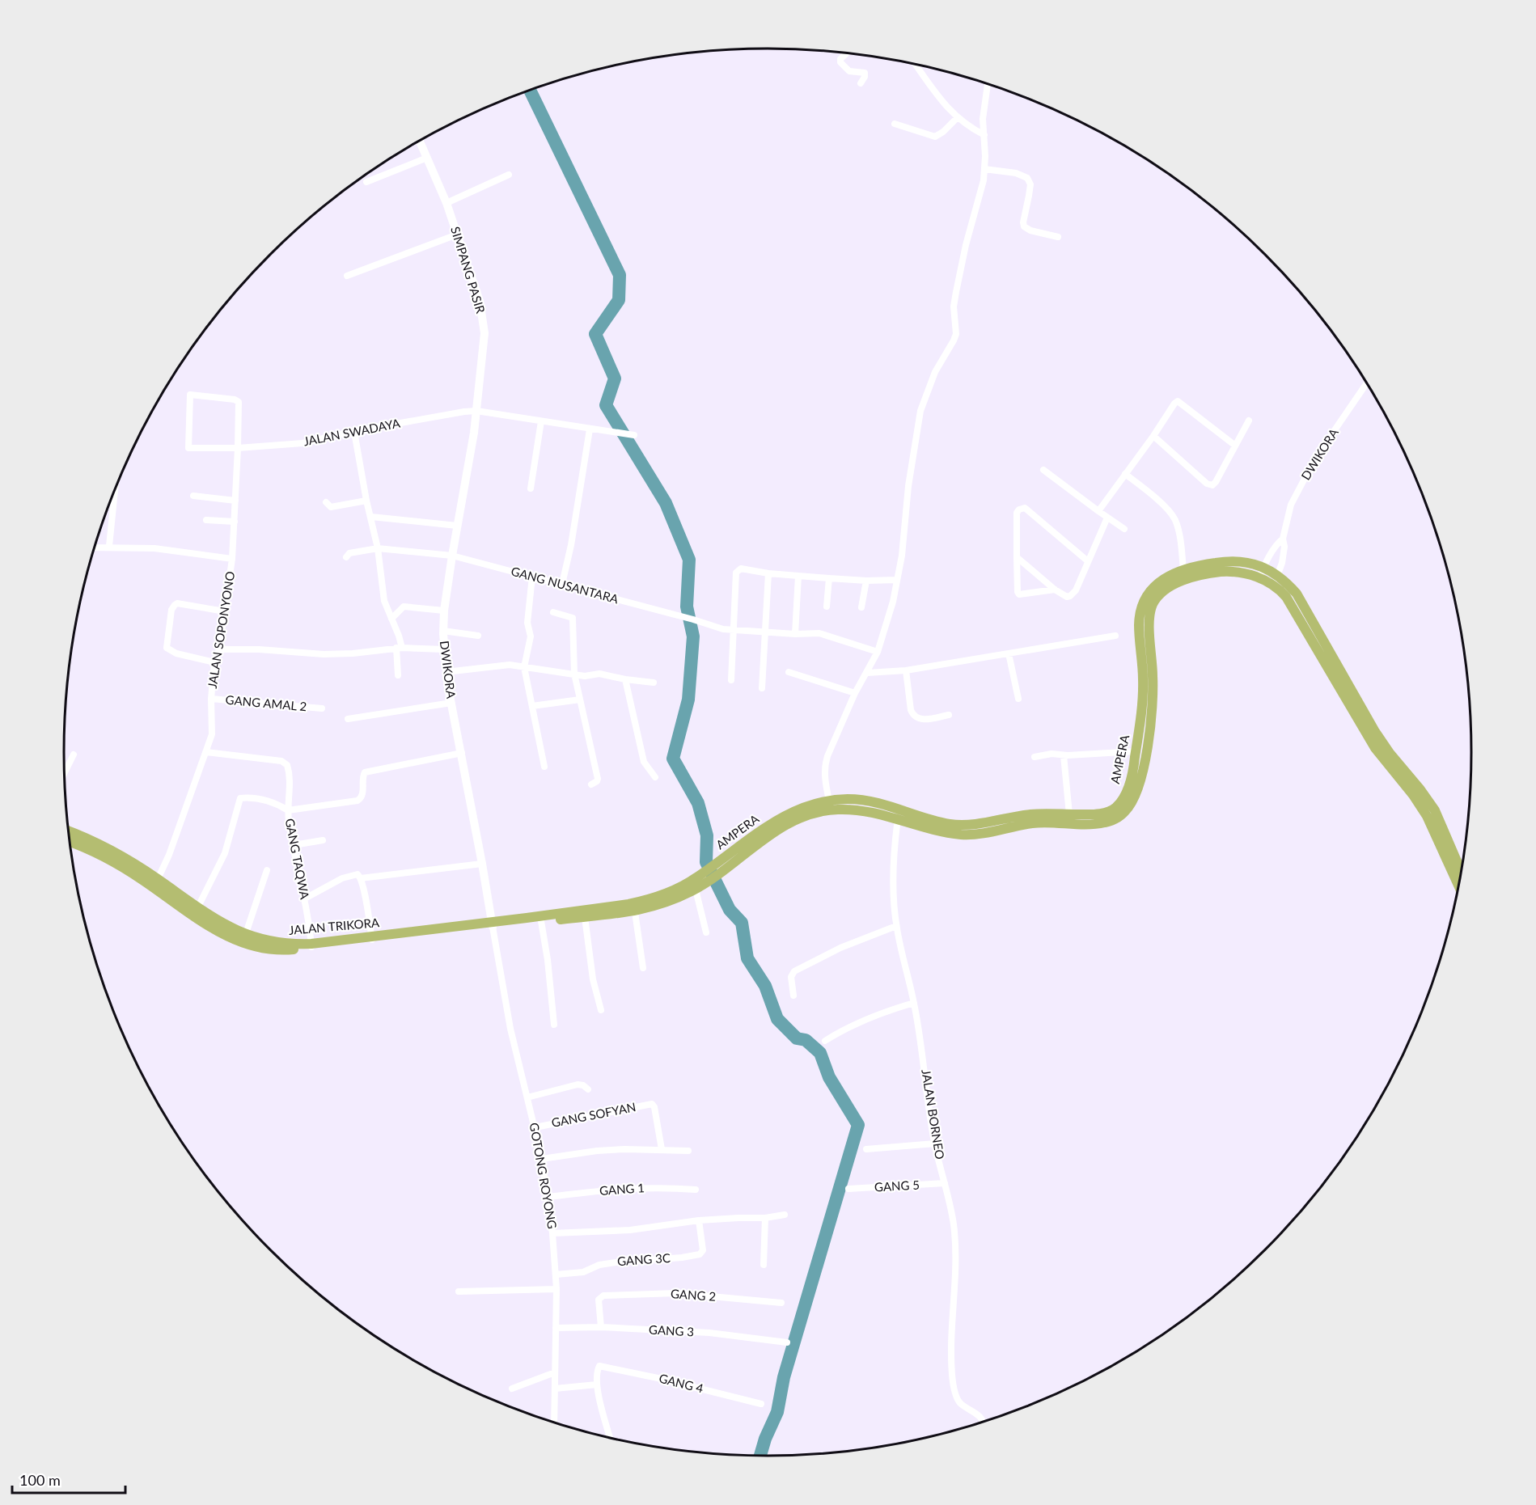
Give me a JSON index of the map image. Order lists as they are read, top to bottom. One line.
{"streets":{"main road":["AMPERA","JALAN TRIKORA"],"street":["SIMPANG PASIR","JALAN SWADAYA","DWIKORA","GANG NUSANTARA","JALAN SOPONYONO","GANG AMAL 2","GANG TAQWA","JALAN BORNEO","GANG SOFYAN","GOTONG ROYONG","GANG 5","GANG 1","GANG 3C","GANG 2","GANG 3","GANG 4"]},"crossings":[["SIMPANG PASIR","JALAN SWADAYA"],["SIMPANG PASIR","DWIKORA"],["JALAN SWADAYA","DWIKORA"],["JALAN SWADAYA","JALAN SOPONYONO"],["DWIKORA","GANG NUSANTARA"],["DWIKORA","AMPERA"],["DWIKORA","JALAN TRIKORA"],["DWIKORA","GOTONG ROYONG"],["JALAN SOPONYONO","GANG AMAL 2"],["JALAN SOPONYONO","GANG TAQWA"],["JALAN SOPONYONO","JALAN TRIKORA"],["AMPERA","JALAN TRIKORA"],["AMPERA","JALAN BORNEO"],["AMPERA","GOTONG ROYONG"],["GANG TAQWA","JALAN TRIKORA"],["JALAN TRIKORA","GOTONG ROYONG"],["JALAN BORNEO","GANG 5"],["GANG SOFYAN","GOTONG ROYONG"],["GOTONG ROYONG","GANG 1"],["GOTONG ROYONG","GANG 3C"],["GOTONG ROYONG","GANG 3"],["GANG 2","GANG 3"]],"scale_bar":"100 m"}
